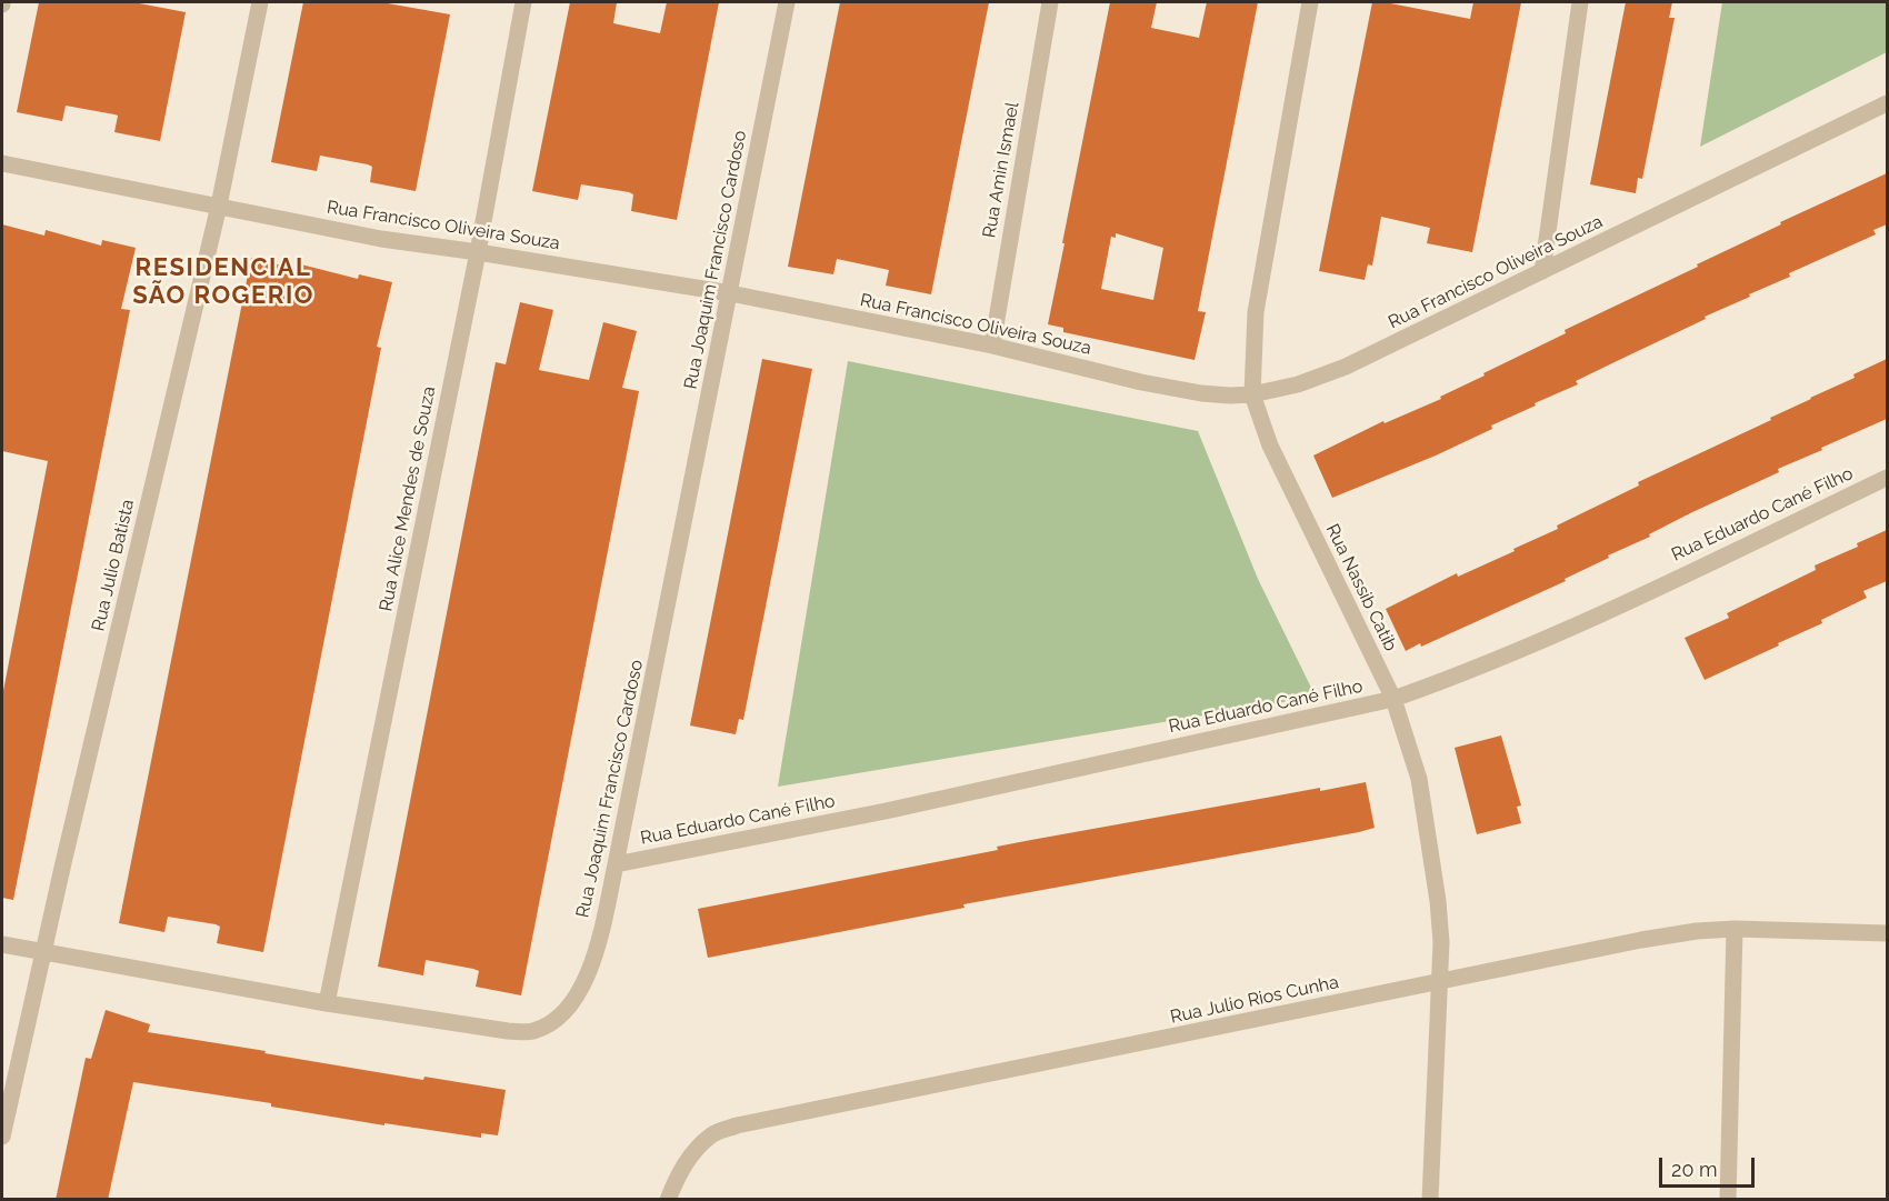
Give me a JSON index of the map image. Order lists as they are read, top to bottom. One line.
{"streets":{"street":["Rua Amin Ismael","Rua Francisco Oliveira Souza","Rua Joaquim Francisco Cardoso","Rua Alice Mendes de Souza","Rua Eduardo Cané Filho","Rua Julio Batista","Rua Nassib Catib","Rua Julio Rios Cunha"]},"crossings":[["Rua Amin Ismael","Rua Francisco Oliveira Souza"],["Rua Francisco Oliveira Souza","Rua Joaquim Francisco Cardoso"],["Rua Francisco Oliveira Souza","Rua Alice Mendes de Souza"],["Rua Francisco Oliveira Souza","Rua Julio Batista"],["Rua Francisco Oliveira Souza","Rua Nassib Catib"],["Rua Joaquim Francisco Cardoso","Rua Alice Mendes de Souza"],["Rua Joaquim Francisco Cardoso","Rua Eduardo Cané Filho"],["Rua Joaquim Francisco Cardoso","Rua Julio Batista"],["Rua Eduardo Cané Filho","Rua Nassib Catib"],["Rua Nassib Catib","Rua Julio Rios Cunha"]],"districts":["RESIDENCIAL SÃO ROGERIO"],"scale_bar":"20 m"}
